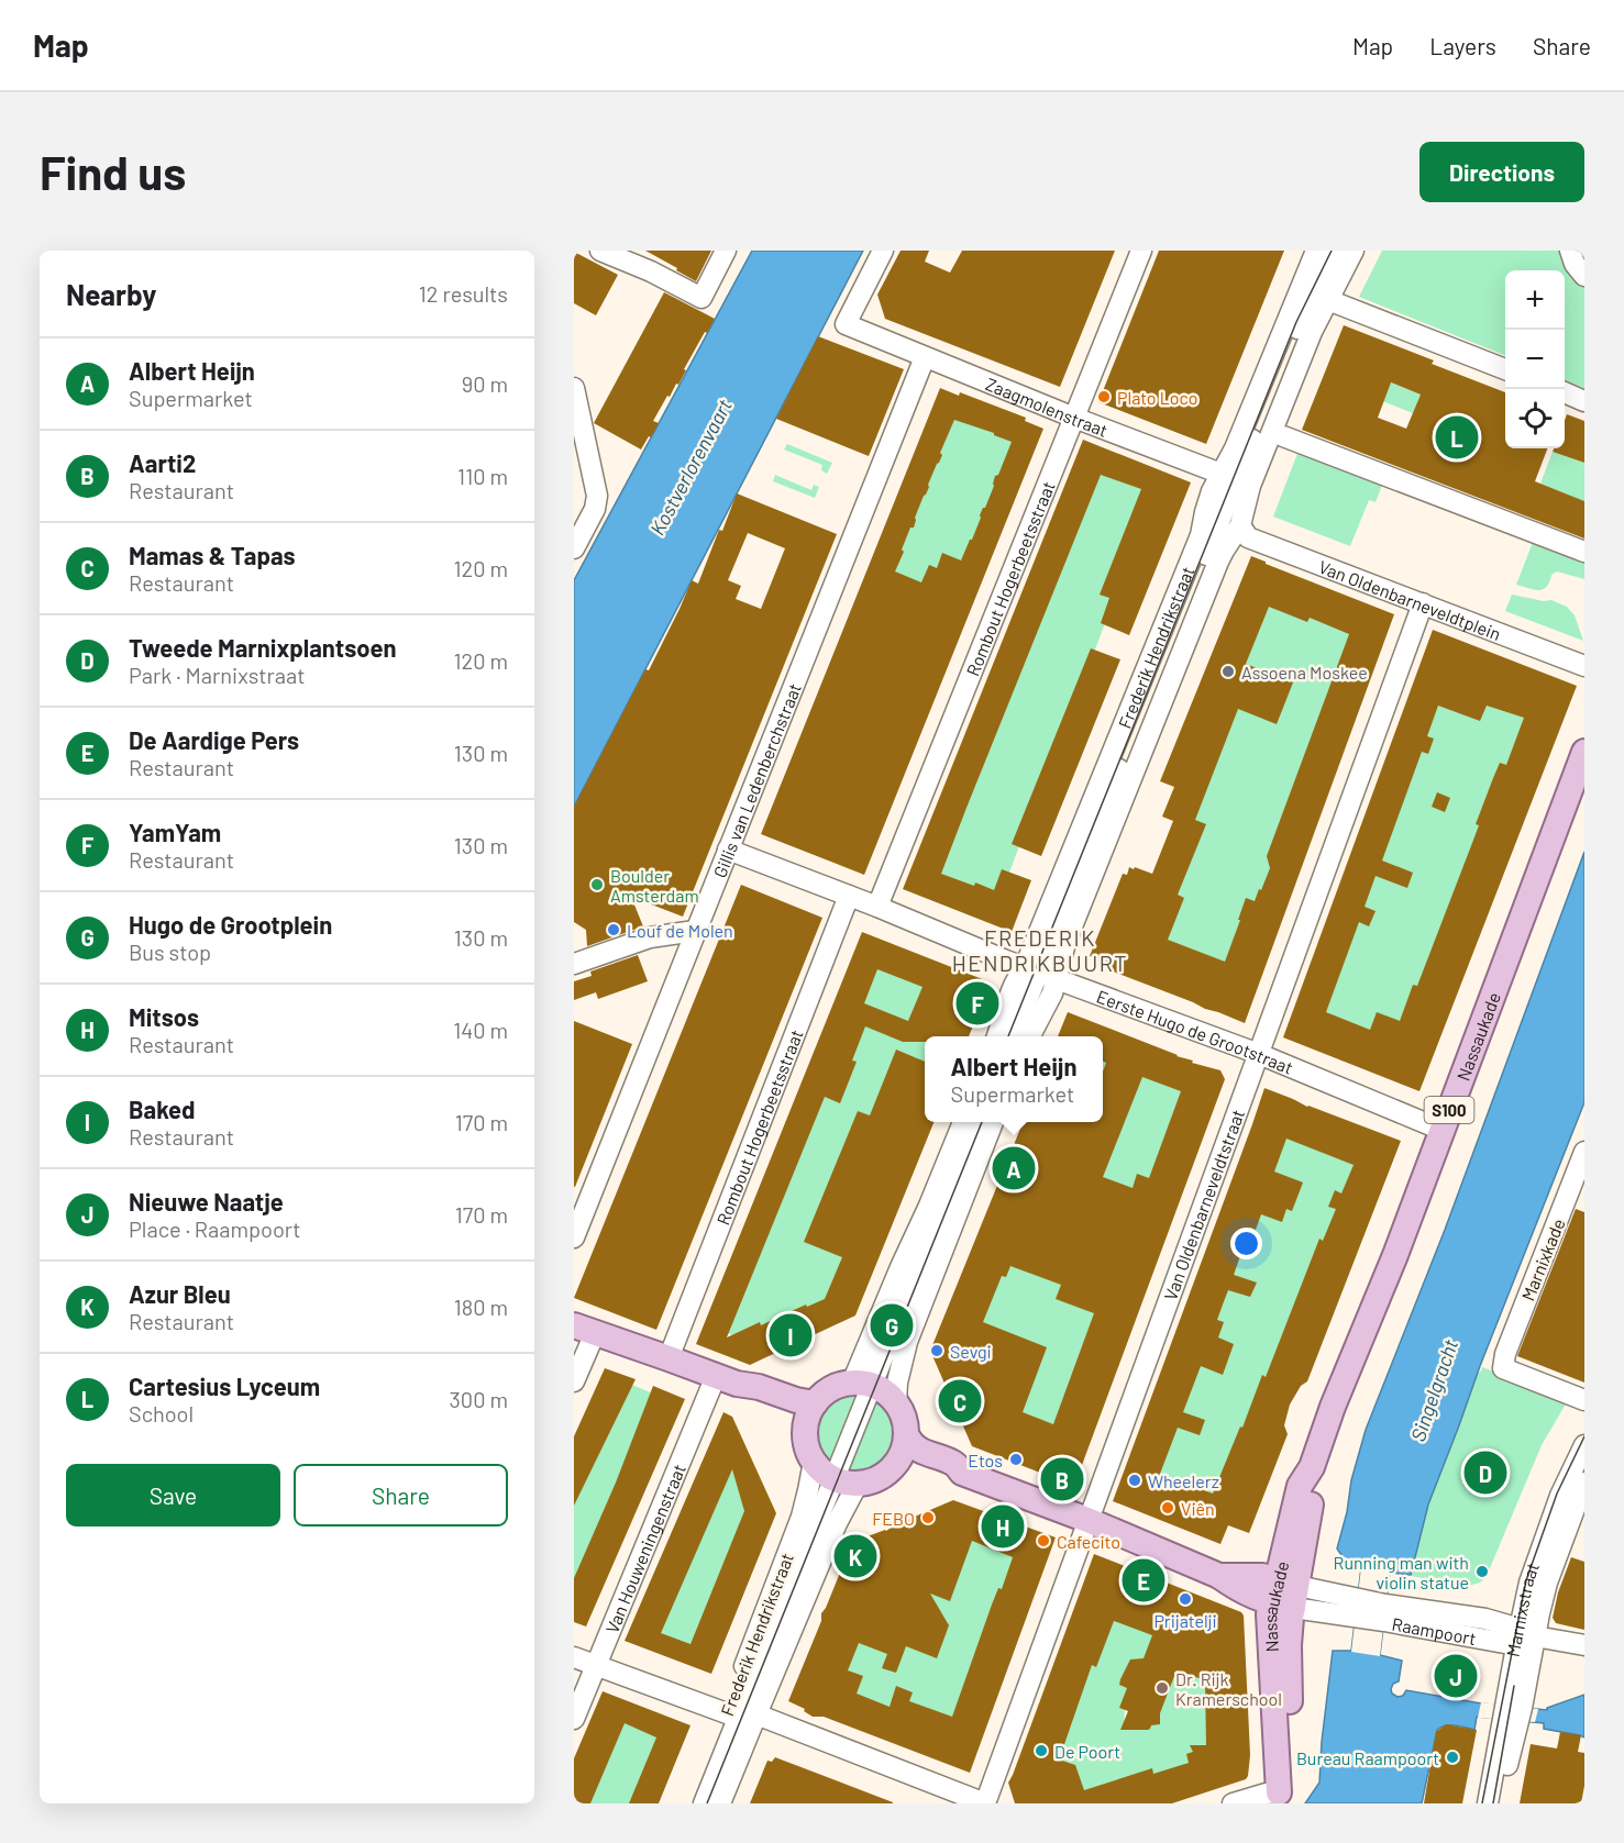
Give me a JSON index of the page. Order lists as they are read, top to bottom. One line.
{"streets":{"main road":["Nassaukade","S100"],"street":["Zaagmolenstraat","Rombout Hogerbeetsstraat","Van Oldenbarneveldtplein","Frederik Hendrikstraat","Gillis van Ledenberchstraat","Eerste Hugo de Grootstraat","Van Oldenbarneveldtstraat","Marnixkade","Van Houweningenstraat","Marnixstraat","Raampoort"]},"crossings":[["Zaagmolenstraat","Rombout Hogerbeetsstraat"],["Zaagmolenstraat","Frederik Hendrikstraat"],["Zaagmolenstraat","Gillis van Ledenberchstraat"],["Rombout Hogerbeetsstraat","Eerste Hugo de Grootstraat"],["Van Oldenbarneveldtplein","Frederik Hendrikstraat"],["Van Oldenbarneveldtplein","Van Oldenbarneveldtstraat"],["Frederik Hendrikstraat","Eerste Hugo de Grootstraat"],["Gillis van Ledenberchstraat","Eerste Hugo de Grootstraat"],["Eerste Hugo de Grootstraat","Nassaukade"],["Eerste Hugo de Grootstraat","Van Oldenbarneveldtstraat"],["Nassaukade","Raampoort"],["Marnixstraat","Raampoort"]],"districts":["FREDERIK HENDRIKBUURT"],"water":["Kostverlorenvaart","Singelgracht"],"places":["Plato Loco","Assoena Moskee","Boulder Amsterdam","Louf de Molen","Sevgi","Etos","Wheelerz","Viên","FEBO","Cafecito","Running man with violin statue","Prijatelji","Dr. Rijk Kramerschool","De Poort","Bureau Raampoort"],"page":{"header":"Map","nav":["Map","Layers","Share"],"buttons":["Directions",["Save","Share"]],"title":"Find us","heading":["Nearby","12 results"],"map_buttons":["+","−"],"list":[{"mark":"A","name":"Albert Heijn","note":"Supermarket","value":"90 m"},{"mark":"B","name":"Aarti2","note":"Restaurant","value":"110 m"},{"mark":"C","name":"Mamas & Tapas","note":"Restaurant","value":"120 m"},{"mark":"D","name":"Tweede Marnixplantsoen","note":"Park · Marnixstraat","value":"120 m"},{"mark":"E","name":"De Aardige Pers","note":"Restaurant","value":"130 m"},{"mark":"F","name":"YamYam","note":"Restaurant","value":"130 m"},{"mark":"G","name":"Hugo de Grootplein","note":"Bus stop","value":"130 m"},{"mark":"H","name":"Mitsos","note":"Restaurant","value":"140 m"},{"mark":"I","name":"Baked","note":"Restaurant","value":"170 m"},{"mark":"J","name":"Nieuwe Naatje","note":"Place · Raampoort","value":"170 m"},{"mark":"K","name":"Azur Bleu","note":"Restaurant","value":"180 m"},{"mark":"L","name":"Cartesius Lyceum","note":"School","value":"300 m"}],"pins":["L","F","A","G","I","C","D","B","H","K","E","J"],"popup":["Albert Heijn","Supermarket"]}}
